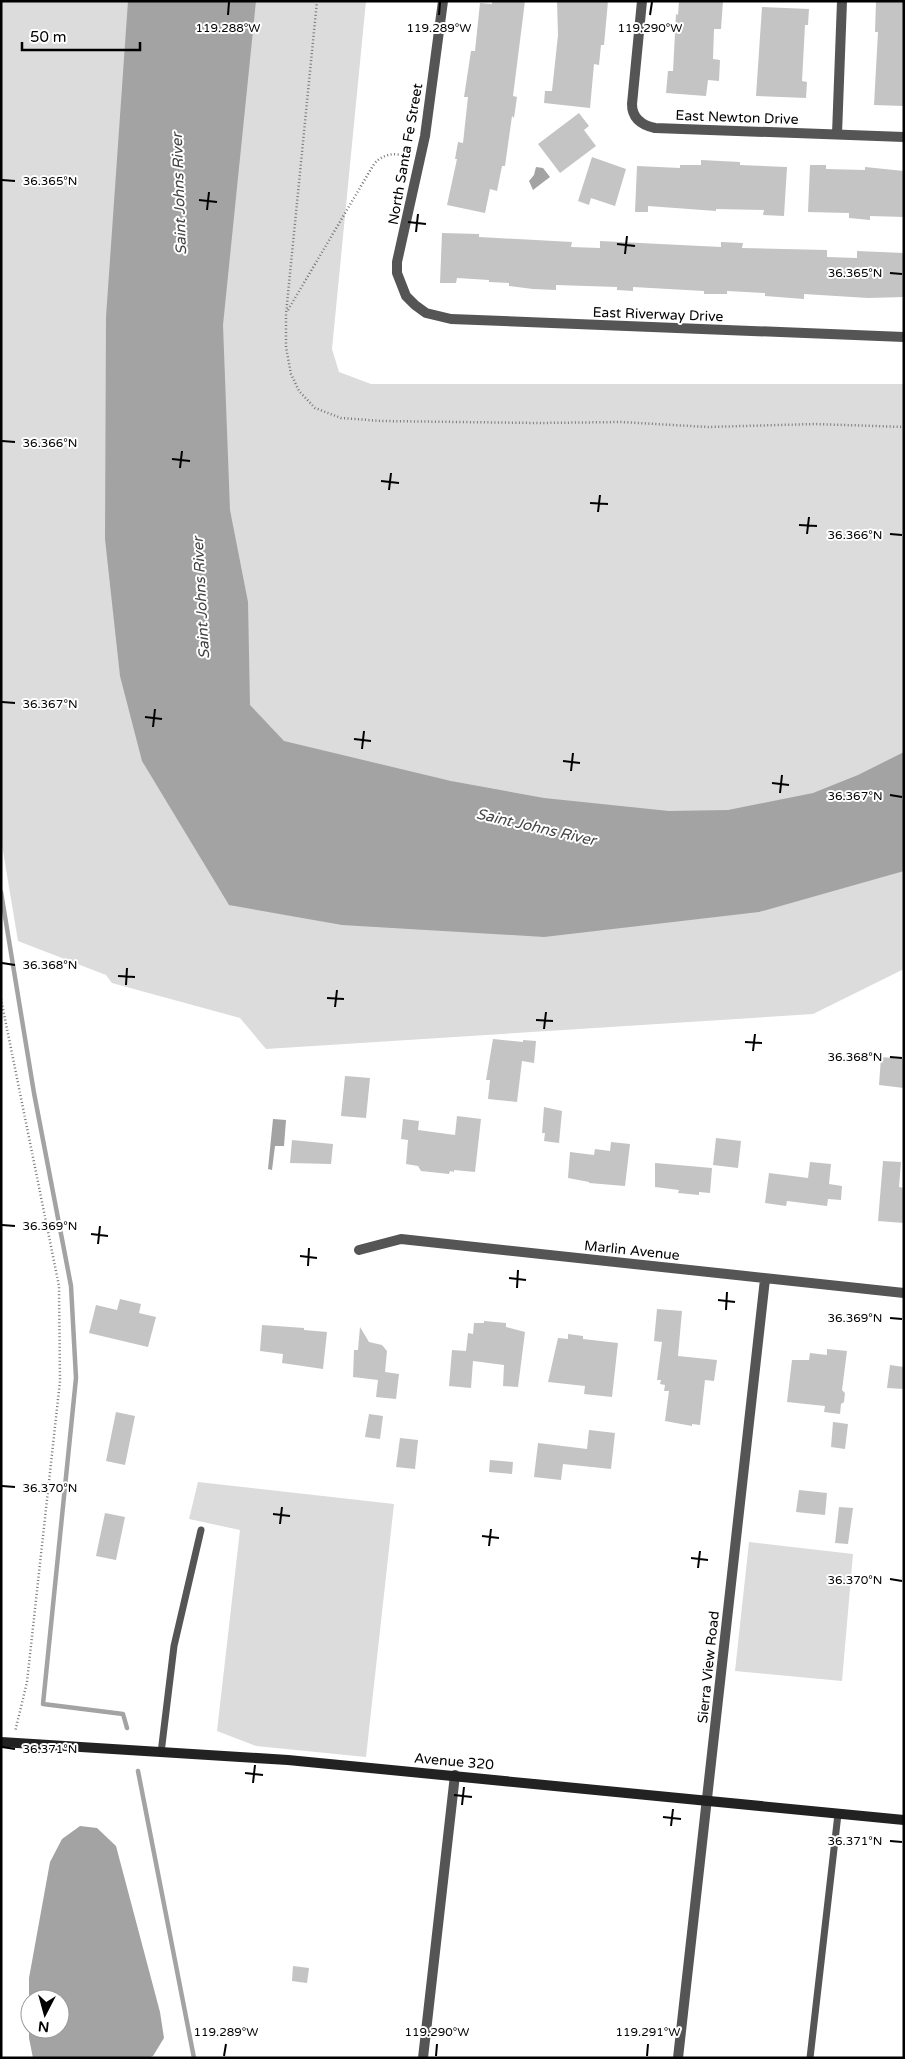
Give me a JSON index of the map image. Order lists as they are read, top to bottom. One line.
{"streets":{"street":["East Newton Drive","North Santa Fe Street","East Riverway Drive","Marlin Avenue","Sierra View Road","Avenue 320"]},"crossings":[["North Santa Fe Street","East Riverway Drive"],["Marlin Avenue","Sierra View Road"],["Sierra View Road","Avenue 320"]],"water":["Saint Johns River"],"scale_bar":"50 m","north":"bottom","coordinates":["119.288°W","119.289°W","119.290°W","36.365°N","36.366°N","36.367°N","36.368°N","36.369°N","36.370°N","36.371°N","119.291°W"]}
